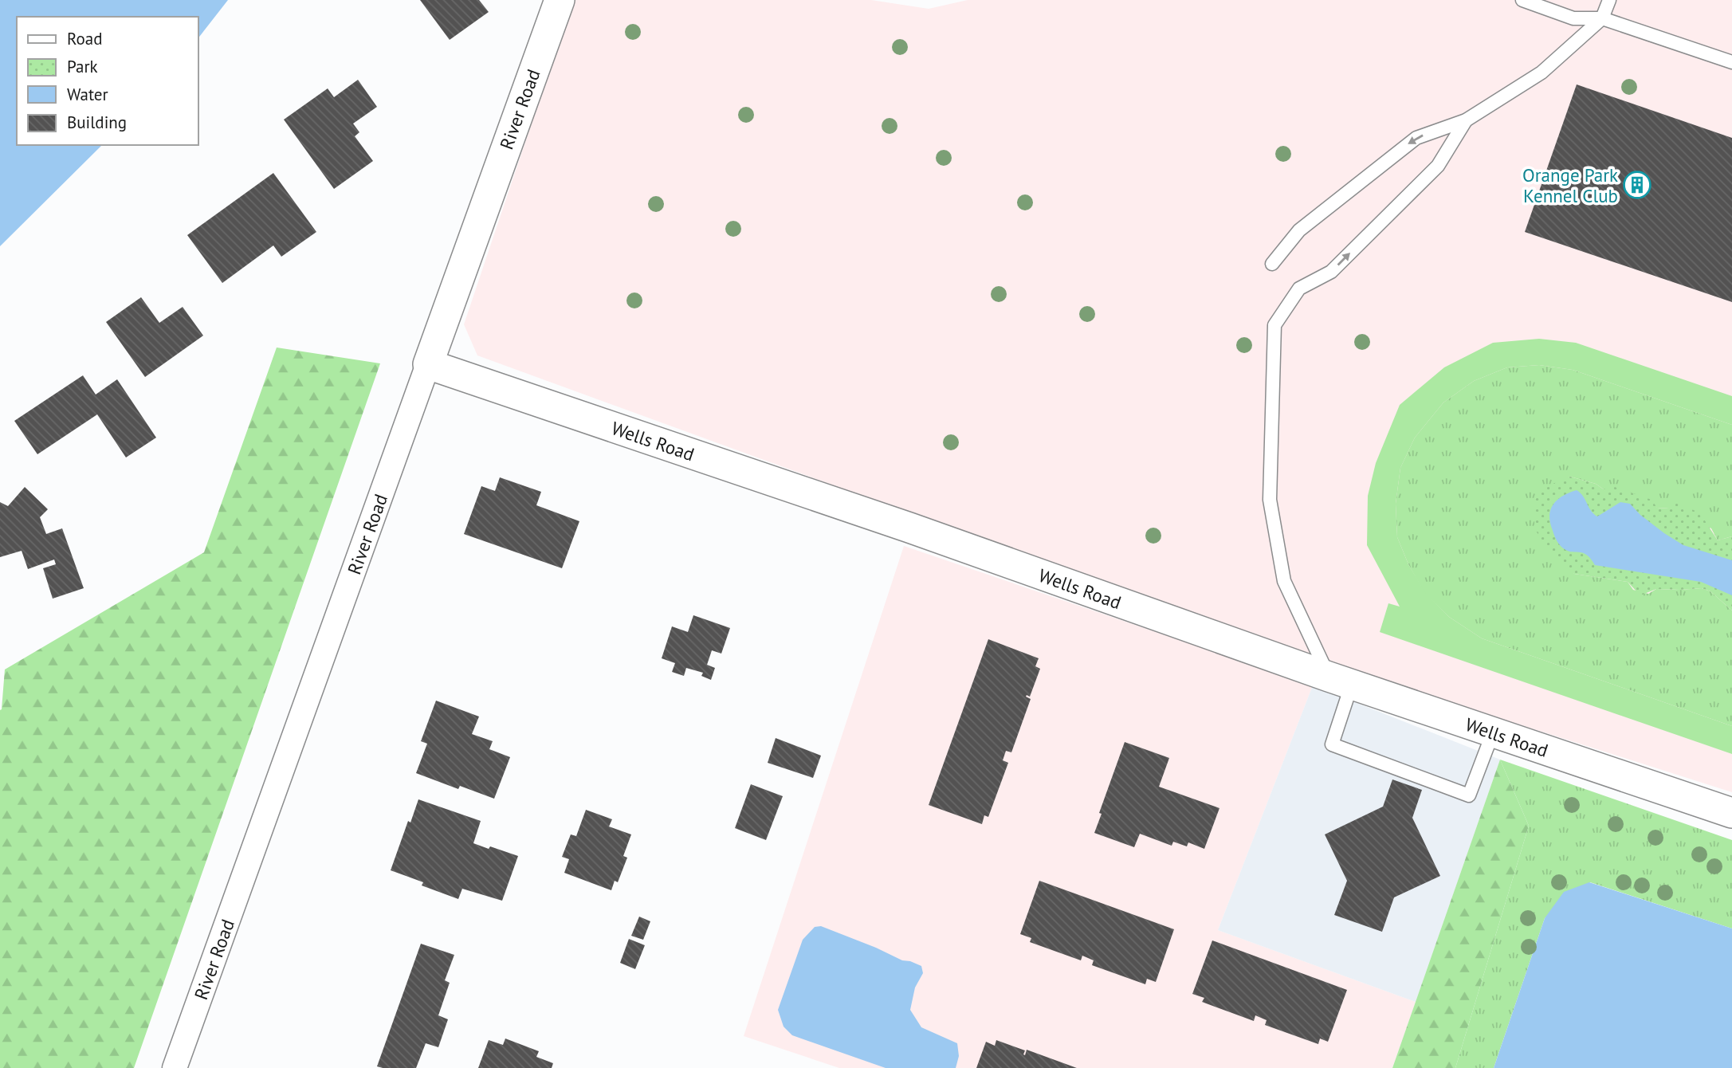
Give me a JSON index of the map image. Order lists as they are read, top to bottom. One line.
{"streets":{"street":["River Road","Wells Road"]},"crossings":[["River Road","Wells Road"]],"places":{"building":["Orange Park Kennel Club"]},"legend":["Road","Park","Water","Building"]}
